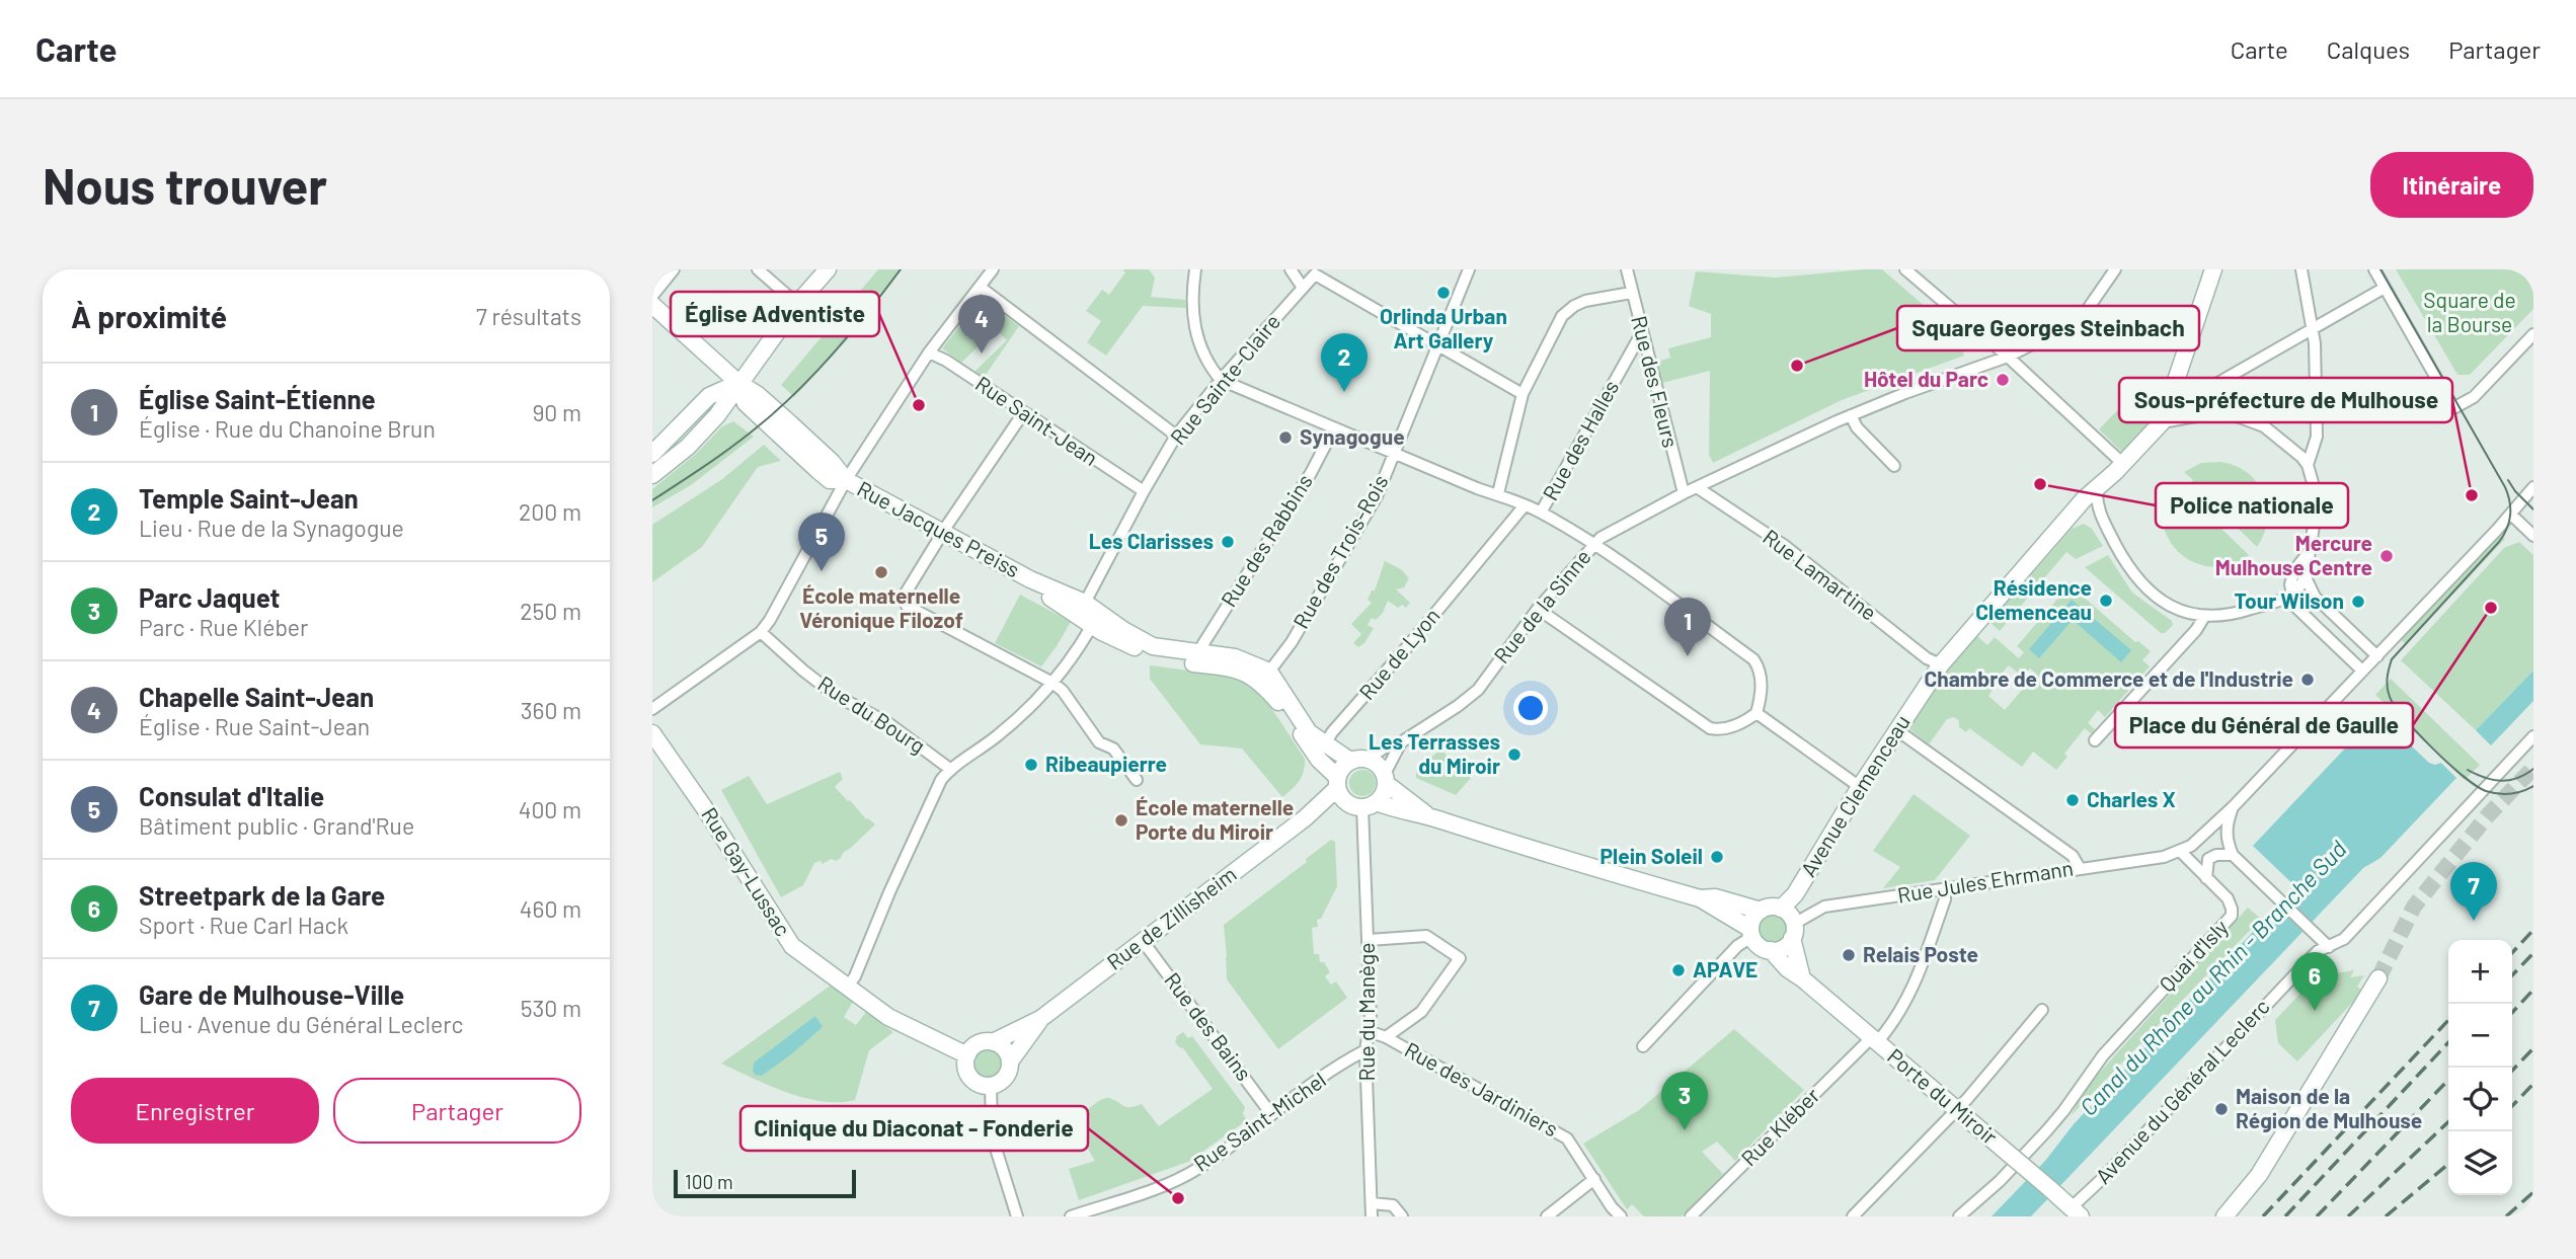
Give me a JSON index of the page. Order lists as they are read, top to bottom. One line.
{"streets":{"main road":["Rue Jacques Preiss","Avenue Clemenceau","Rue Gay-Lussac","Rue de Zillisheim","Porte du Miroir"],"street":["Rue Sainte-Claire","Rue des Fleurs","Rue Saint-Jean","Rue des Halles","Rue des Rabbins","Rue des Trois-Rois","Rue Lamartine","Rue de la Sinne","Rue de Lyon","Rue du Bourg","Rue Jules Ehrmann","Quai d'Isly","Rue du Manège","Rue des Bains","Rue des Jardiniers","Avenue du Général Leclerc","Rue Saint-Michel","Rue Kléber"]},"crossings":[["Rue Sainte-Claire","Rue Saint-Jean"],["Rue Sainte-Claire","Rue Jacques Preiss"],["Rue Sainte-Claire","Rue des Trois-Rois"],["Rue des Fleurs","Rue des Halles"],["Rue des Fleurs","Rue de la Sinne"],["Rue Jacques Preiss","Rue des Rabbins"],["Rue Jacques Preiss","Rue des Trois-Rois"],["Rue Jacques Preiss","Rue de la Sinne"],["Rue Jacques Preiss","Rue de Zillisheim"],["Rue Jacques Preiss","Rue du Manège"],["Rue Lamartine","Rue de la Sinne"],["Rue Lamartine","Avenue Clemenceau"],["Rue de la Sinne","Rue de Zillisheim"],["Rue de la Sinne","Rue du Manège"],["Avenue Clemenceau","Rue Jules Ehrmann"],["Avenue Clemenceau","Porte du Miroir"],["Rue Gay-Lussac","Rue de Zillisheim"],["Rue Jules Ehrmann","Quai d'Isly"],["Rue Jules Ehrmann","Porte du Miroir"],["Rue Jules Ehrmann","Rue Kléber"],["Rue de Zillisheim","Rue du Manège"],["Rue de Zillisheim","Rue des Bains"],["Rue du Manège","Rue des Jardiniers"],["Rue du Manège","Rue Saint-Michel"],["Rue des Bains","Rue Saint-Michel"],["Avenue du Général Leclerc","Porte du Miroir"],["Porte du Miroir","Rue Kléber"]],"water":["Canal du Rhône au Rhin - Branche Sud"],"parks":["Square de la Bourse"],"places":["Orlinda Urban Art Gallery","Square Georges Steinbach","Hôtel du Parc","Église Adventiste","Synagogue","Police nationale","Sous-préfecture de Mulhouse","Les Clarisses","Mercure Mulhouse Centre","École maternelle Véronique Filozof","Résidence Clemenceau","Tour Wilson","Place du Général de Gaulle","Chambre de Commerce et de l'Industrie","Les Terrasses du Miroir","Ribeaupierre","Charles X","École maternelle Porte du Miroir","Plein Soleil","Relais Poste","APAVE","Maison de la Région de Mulhouse","Clinique du Diaconat - Fonderie"],"scale_bar":"100 m","page":{"header":"Carte","nav":["Carte","Calques","Partager"],"buttons":["Itinéraire",["Enregistrer","Partager"]],"title":"Nous trouver","heading":["À proximité","7 résultats"],"pins":["4","2","5","1","7","6","3"],"list":[{"mark":"1","name":"Église Saint-Étienne","note":"Église · Rue du Chanoine Brun","value":"90 m"},{"mark":"2","name":"Temple Saint-Jean","note":"Lieu · Rue de la Synagogue","value":"200 m"},{"mark":"3","name":"Parc Jaquet","note":"Parc · Rue Kléber","value":"250 m"},{"mark":"4","name":"Chapelle Saint-Jean","note":"Église · Rue Saint-Jean","value":"360 m"},{"mark":"5","name":"Consulat d'Italie","note":"Bâtiment public · Grand'Rue","value":"400 m"},{"mark":"6","name":"Streetpark de la Gare","note":"Sport · Rue Carl Hack","value":"460 m"},{"mark":"7","name":"Gare de Mulhouse-Ville","note":"Lieu · Avenue du Général Leclerc","value":"530 m"}],"map_buttons":["+","−"],"scale":"100 m"}}
